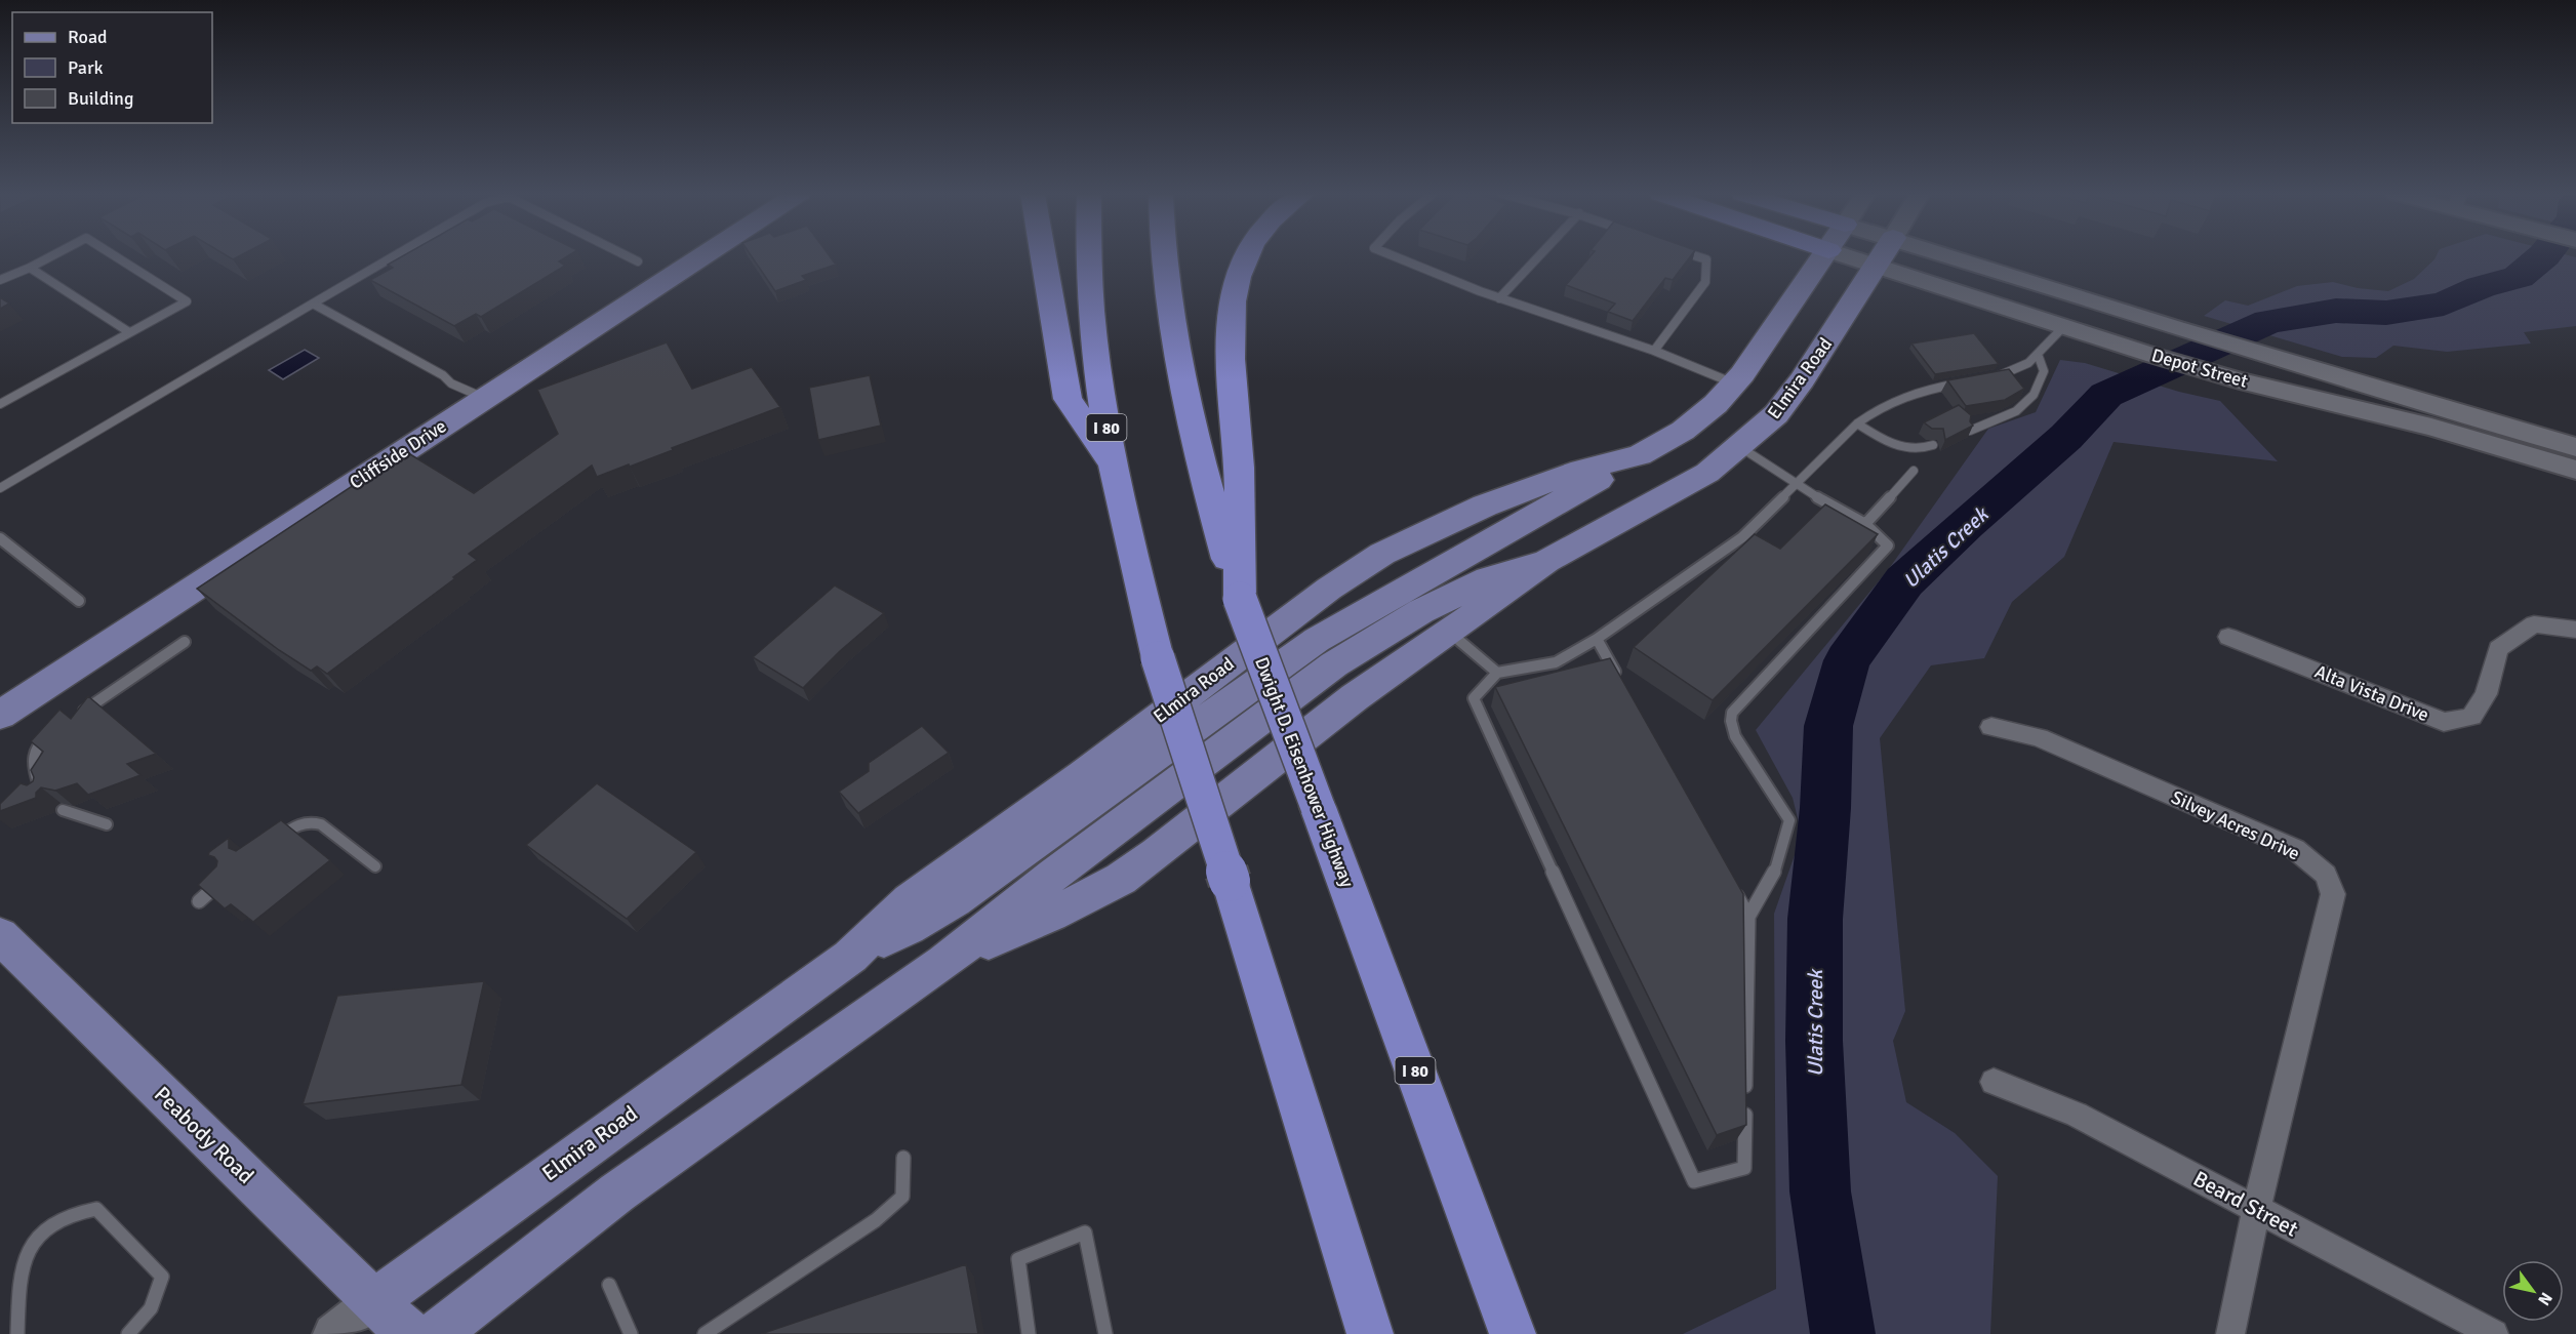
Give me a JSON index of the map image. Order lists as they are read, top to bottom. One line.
{"streets":{"highway":["I 80","Dwight D. Eisenhower Highway"],"main road":["Depot Street","Elmira Road","Cliffside Drive","Peabody Road"],"street":["Alta Vista Drive","Silvey Acres Drive","Beard Street"]},"crossings":[["Depot Street","Elmira Road"],["Elmira Road","Peabody Road"],["Silvey Acres Drive","Beard Street"]],"water":["Ulatis Creek"],"legend":["Road","Park","Building"],"north":"bottom right"}
